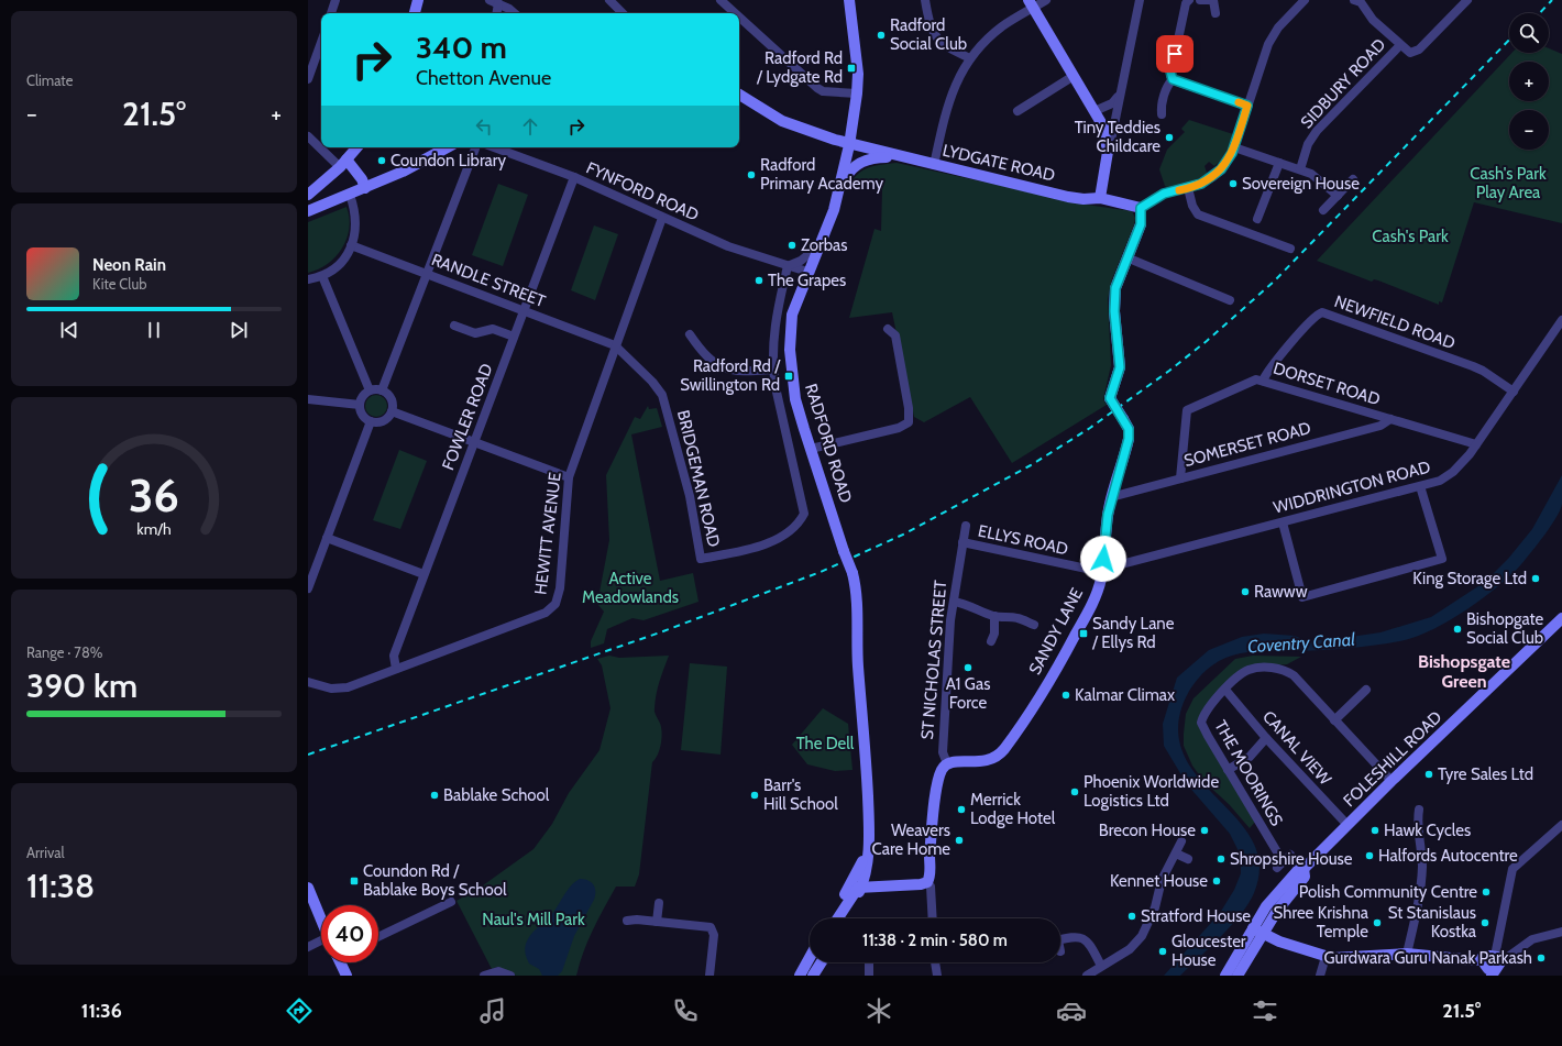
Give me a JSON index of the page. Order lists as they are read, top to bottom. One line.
{"streets":{"street":["SIDBURY ROAD","LYDGATE ROAD","FYNFORD ROAD","RANDLE STREET","NEWFIELD ROAD","DORSET ROAD","FOWLER ROAD","RADFORD ROAD","SOMERSET ROAD","BRIDGEMAN ROAD","WIDDRINGTON ROAD","HEWITT AVENUE","ELLYS ROAD","SANDY LANE","ST NICHOLAS STREET","CANAL VIEW","FOLESHILL ROAD","THE MOORINGS"]},"crossings":[["LYDGATE ROAD","RADFORD ROAD"],["LYDGATE ROAD","SANDY LANE"],["FYNFORD ROAD","FOWLER ROAD"],["FYNFORD ROAD","RADFORD ROAD"],["FYNFORD ROAD","BRIDGEMAN ROAD"],["FYNFORD ROAD","HEWITT AVENUE"],["RANDLE STREET","FOWLER ROAD"],["RANDLE STREET","BRIDGEMAN ROAD"],["RANDLE STREET","HEWITT AVENUE"],["NEWFIELD ROAD","DORSET ROAD"],["NEWFIELD ROAD","WIDDRINGTON ROAD"],["DORSET ROAD","SOMERSET ROAD"],["DORSET ROAD","WIDDRINGTON ROAD"],["FOWLER ROAD","HEWITT AVENUE"],["SOMERSET ROAD","SANDY LANE"],["BRIDGEMAN ROAD","HEWITT AVENUE"],["WIDDRINGTON ROAD","ELLYS ROAD"],["WIDDRINGTON ROAD","SANDY LANE"],["ELLYS ROAD","SANDY LANE"],["ELLYS ROAD","ST NICHOLAS STREET"],["SANDY LANE","ST NICHOLAS STREET"],["CANAL VIEW","FOLESHILL ROAD"],["CANAL VIEW","THE MOORINGS"],["FOLESHILL ROAD","THE MOORINGS"]],"districts":["Bishopsgate Green"],"water":["Coventry Canal"],"parks":["Cash's Park Play Area","Cash's Park","Active Meadowlands","The Dell","Naul's Mill Park"],"places":{"other":["Radford Social Club","Tiny Teddies Childcare","Coundon Library","Radford Primary Academy","Sovereign House","Zorbas","The Grapes","King Storage Ltd","Rawww","Bishopgate Social Club","A1 Gas Force","Kalmar Climax","Tyre Sales Ltd","Phoenix Worldwide Logistics Ltd","Bablake School","Barr's Hill School","Merrick Lodge Hotel","Brecon House","Hawk Cycles","Weavers Care Home","Halfords Autocentre","Shropshire House","Kennet House","Polish Community Centre","Stratford House","Shree Krishna Temple","St Stanislaus Kostka","Gloucester House","Gurdwara Guru Nanak Parkash"],"transit":["Radford Rd / Lydgate Rd","Radford Rd / Swillington Rd","Sandy Lane / Ellys Rd","Coundon Rd / Bablake Boys School"]},"page":{"tile":["Climate",["Range · 78%","390 km"],["Arrival","11:38"]],"map_buttons":["+","−"],"turn":["340 m","Chetton Avenue"],"heat":["−","21.5°","+"],"song":["Neon Rain","Kite Club"],"limit":"40","trip":"11:38 · 2 min · 580 m","tabs":["11:36","21.5°"],"gauge":["36","km/h"]}}
